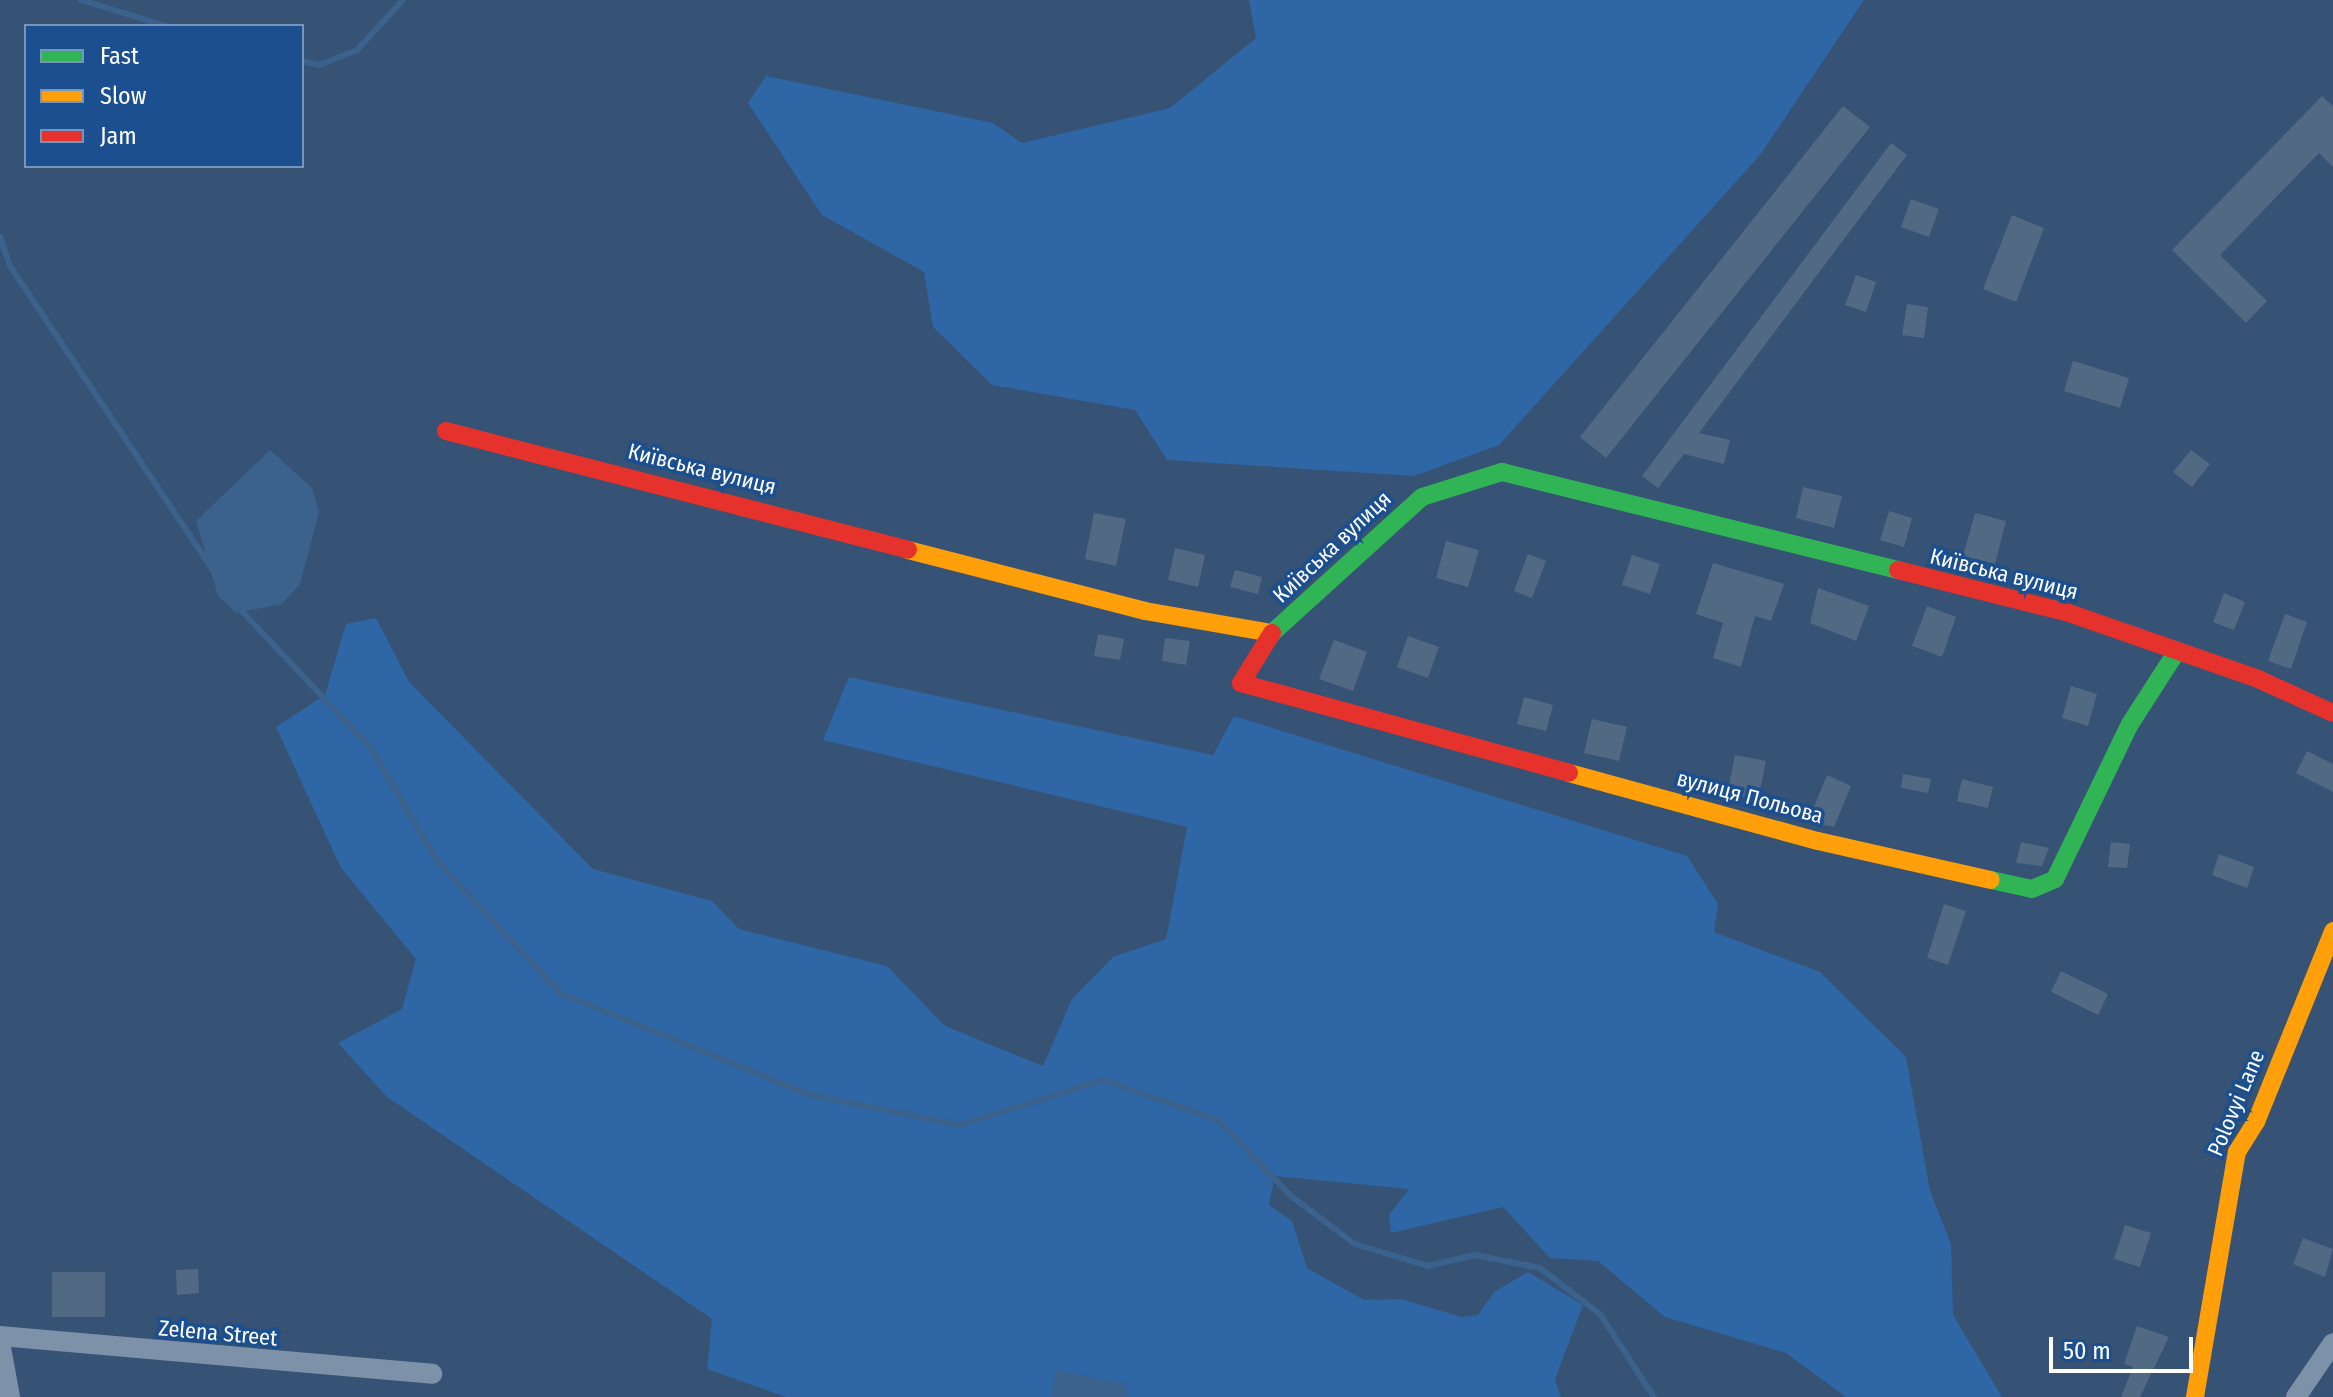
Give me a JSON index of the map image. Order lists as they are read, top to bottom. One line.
{"streets":{"street":["Київська вулиця","вулиця Польова","Polovyi Lane","Zelena Street"]},"crossings":[["Київська вулиця","вулиця Польова"]],"legend":["Fast","Slow","Jam"],"scale_bar":"50 m"}
